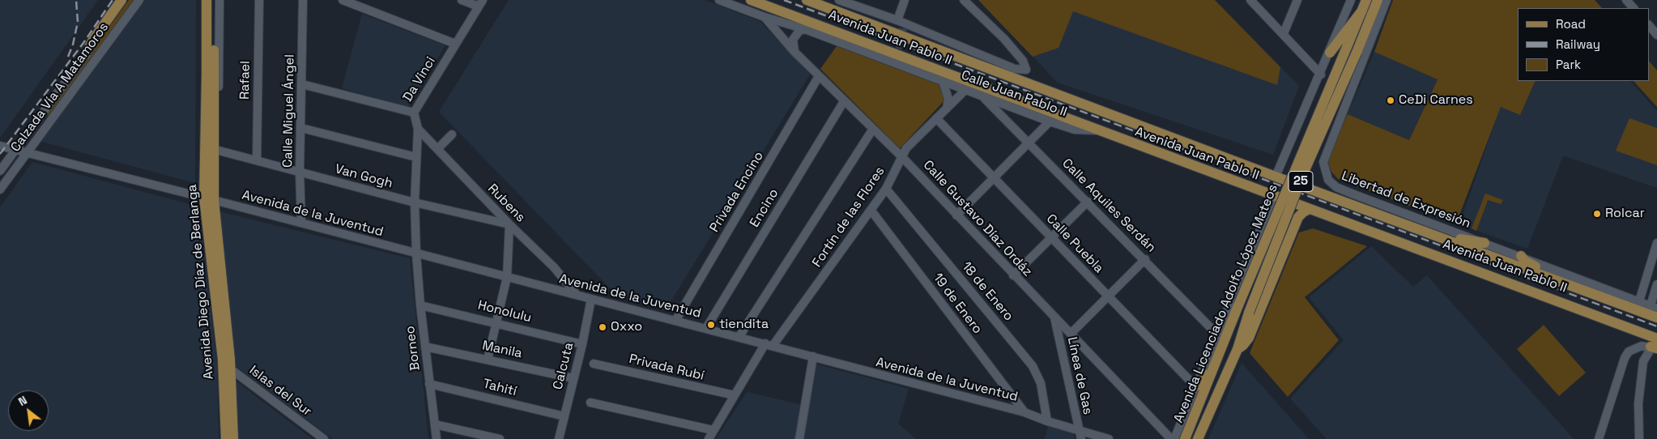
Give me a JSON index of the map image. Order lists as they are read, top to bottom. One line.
{"streets":{"main road":["Avenida Juan Pablo II","25","Avenida Diego Díaz de Berlanga","Avenida Licenciado Adolfo López Mateos"],"street":["Da Vinci","Rafael","Calzada Vía A Matamoros","Calle Juan Pablo II","Calle Miguel Ángel","Van Gogh","Privada Encino","Libertad de Expresión","Rubens","Calle Aquiles Serdán","Encino","Avenida de la Juventud","Fortín de las Flores","Calle Gustavo Díaz Ordáz","Calle Puebla","18 de Enero","19 de Enero","Honolulu","Borneo","Manila","Calcuta","Privada Rubí","Línea de Gas","Tahití","Islas del Sur"]},"crossings":[["Avenida Juan Pablo II","Calle Juan Pablo II"],["Da Vinci","Van Gogh"],["Da Vinci","Rubens"],["Da Vinci","Avenida de la Juventud"],["Da Vinci","Borneo"],["Rafael","Van Gogh"],["Calzada Vía A Matamoros","Avenida de la Juventud"],["Calle Juan Pablo II","Calle Aquiles Serdán"],["Calle Juan Pablo II","Fortín de las Flores"],["Calle Juan Pablo II","Calle Gustavo Díaz Ordáz"],["Calle Miguel Ángel","Van Gogh"],["Calle Miguel Ángel","Avenida de la Juventud"],["Van Gogh","Rubens"],["Van Gogh","Avenida Diego Díaz de Berlanga"],["Privada Encino","Avenida de la Juventud"],["Privada Encino","Calle Gustavo Díaz Ordáz"],["Rubens","Avenida de la Juventud"],["Encino","Avenida de la Juventud"],["Encino","Calle Gustavo Díaz Ordáz"],["Avenida de la Juventud","Fortín de las Flores"],["Avenida de la Juventud","Avenida Diego Díaz de Berlanga"],["Avenida de la Juventud","18 de Enero"],["Avenida de la Juventud","19 de Enero"],["Avenida de la Juventud","Borneo"],["Avenida de la Juventud","Calcuta"],["Avenida de la Juventud","Línea de Gas"],["Fortín de las Flores","Calle Gustavo Díaz Ordáz"],["Fortín de las Flores","Calle Puebla"],["Fortín de las Flores","18 de Enero"],["Fortín de las Flores","19 de Enero"],["Fortín de las Flores","Privada Rubí"],["Calle Gustavo Díaz Ordáz","Línea de Gas"],["Avenida Diego Díaz de Berlanga","Islas del Sur"],["Honolulu","Borneo"],["Honolulu","Calcuta"],["Borneo","Manila"],["Borneo","Tahití"],["Manila","Calcuta"],["Calcuta","Tahití"]],"places":["CeDi Carnes","Rolcar","tiendita","Oxxo"],"legend":["Road","Railway","Park"],"north":"top left"}
